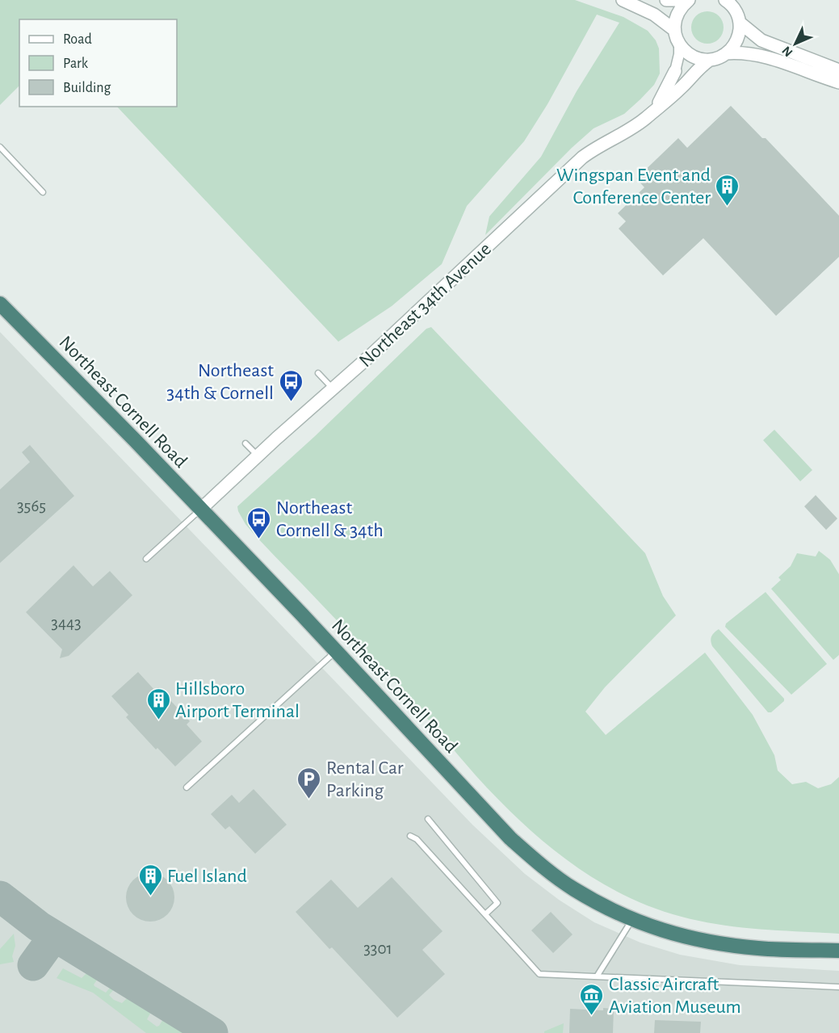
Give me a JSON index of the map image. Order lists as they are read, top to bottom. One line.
{"streets":{"highway":["Northeast Cornell Road"],"street":["Northeast 34th Avenue"]},"crossings":[["Northeast 34th Avenue","Northeast Cornell Road"]],"places":{"building":["Wingspan Event and Conference Center","Hillsboro Airport Terminal","Fuel Island"],"bus stop":["Northeast 34th & Cornell","Northeast Cornell & 34th"],"parking":["Rental Car Parking"],"museum":["Classic Aircraft Aviation Museum"]},"house_numbers":["3565","3443","3301"],"legend":["Road","Park","Building"],"north":"bottom left"}
